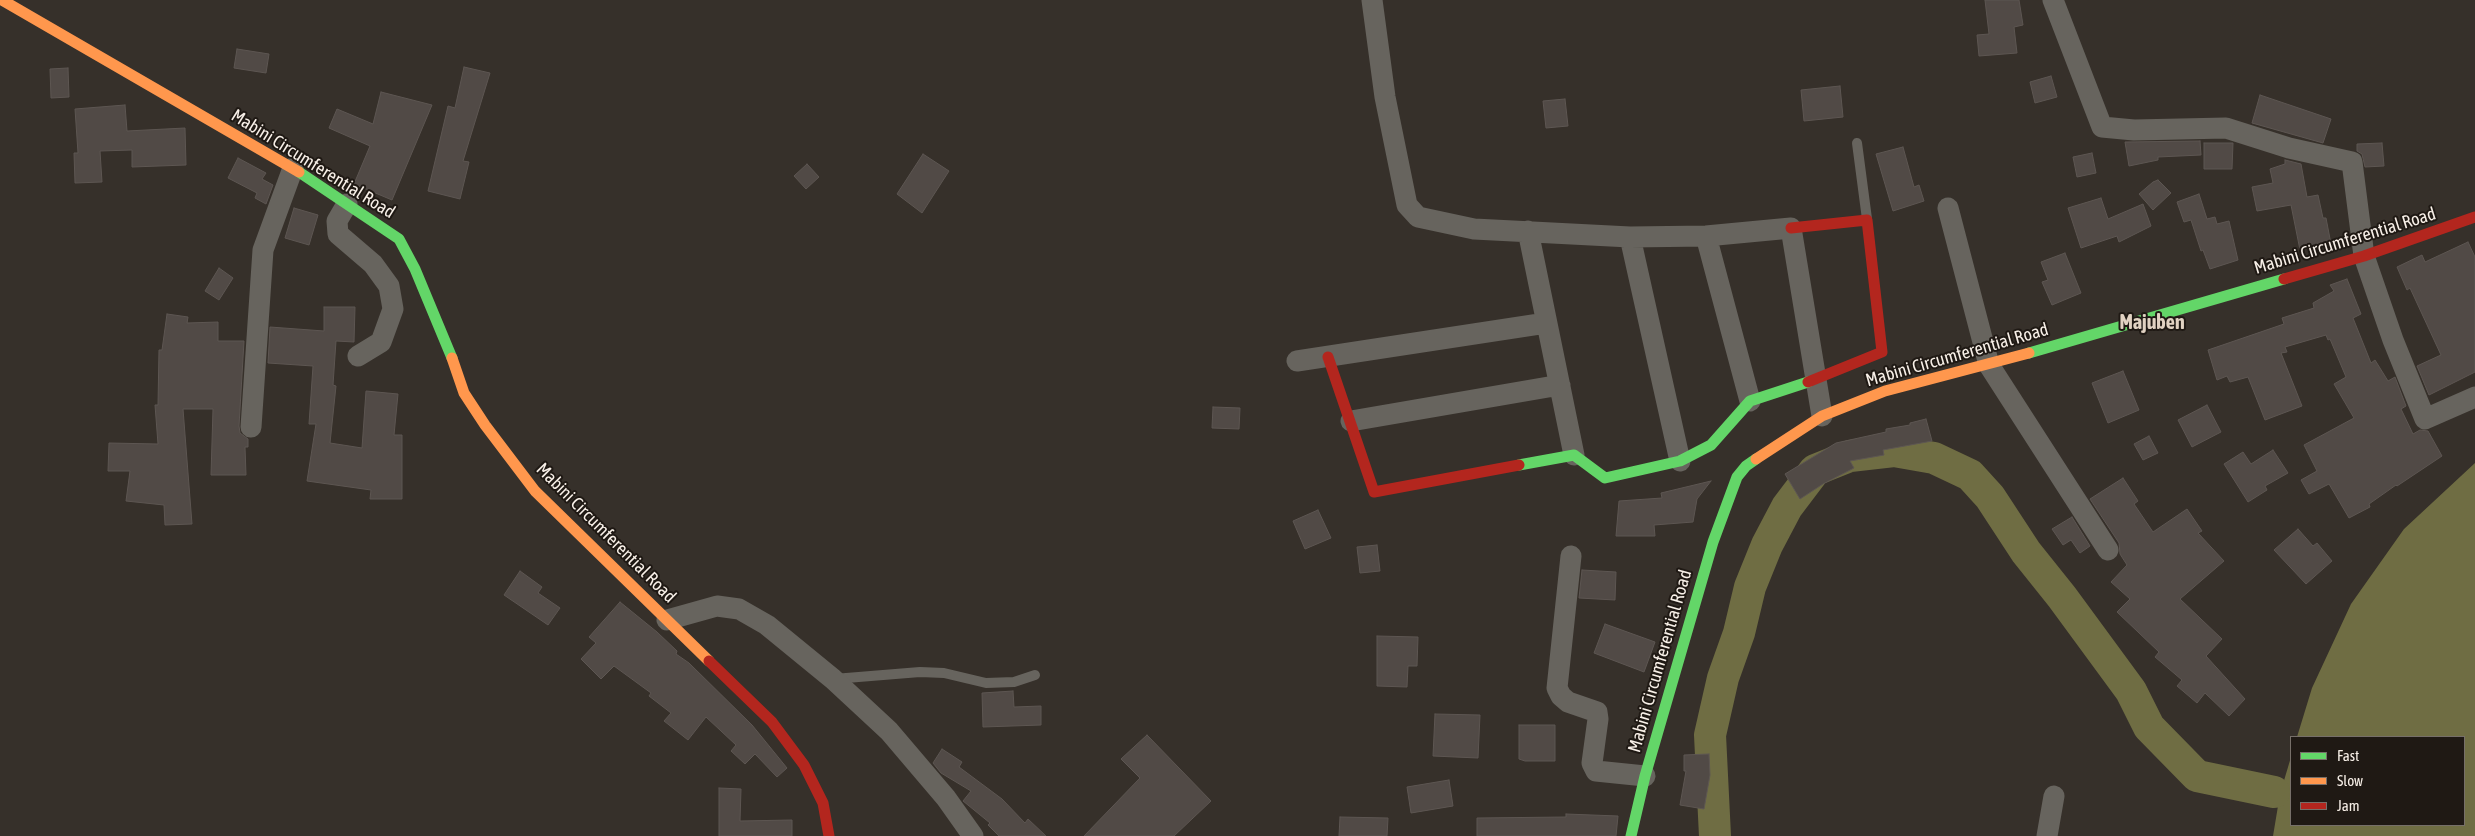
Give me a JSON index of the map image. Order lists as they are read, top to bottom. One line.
{"streets":{"main road":["Mabini Circumferential Road"]},"districts":["Majuben"],"legend":["Fast","Slow","Jam"]}
